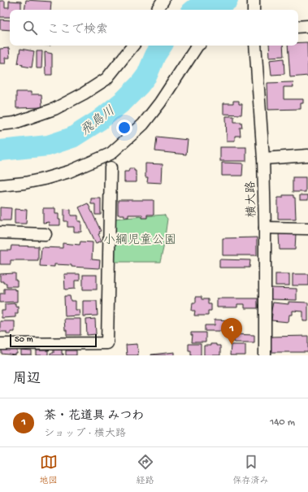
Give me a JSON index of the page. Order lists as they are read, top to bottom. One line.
{"streets":{"street":["横大路"]},"water":["飛鳥川"],"parks":["小綱児童公園"],"scale_bar":"50 m","page":{"search":"ここで検索","pins":"1","scale":"50 m","heading":"周辺","list":[{"mark":"1","name":"茶・花道具 みつわ","note":"ショップ · 横大路","value":"140 m"}],"nav":["地図","経路","保存済み"]}}
